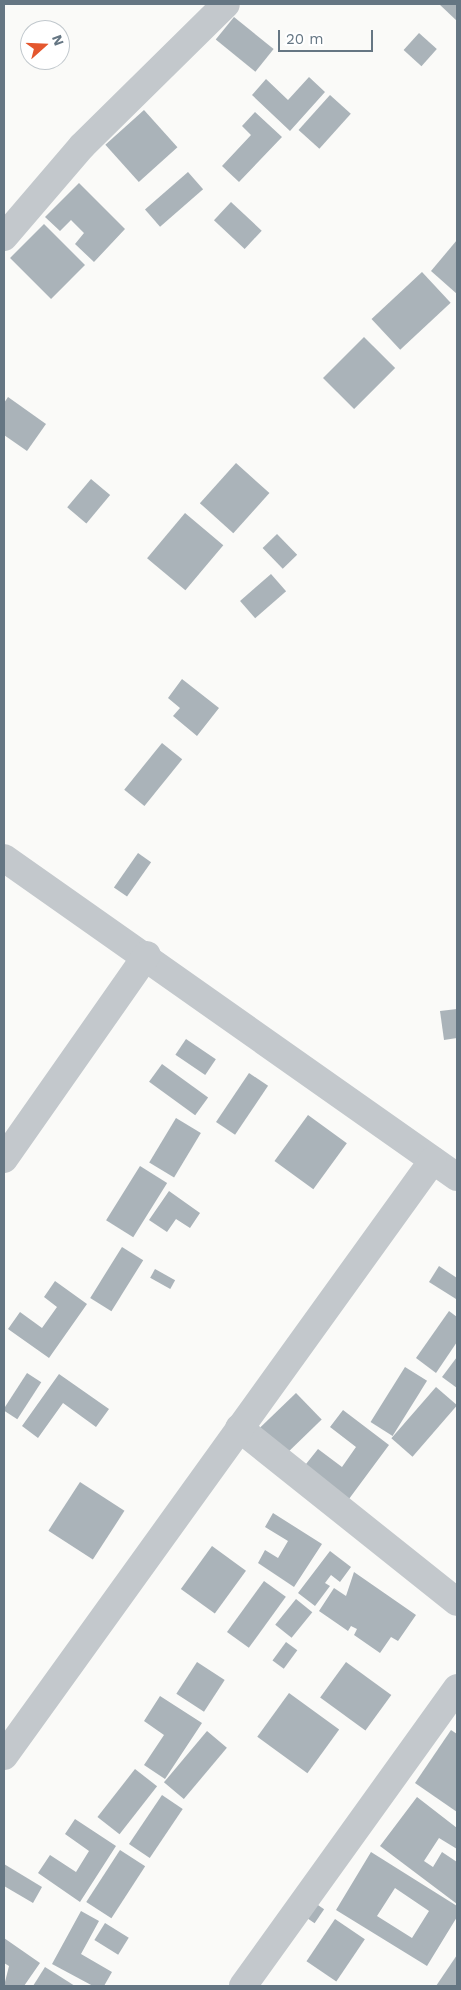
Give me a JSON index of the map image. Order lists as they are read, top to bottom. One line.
{"scale_bar":"20 m","north":"right"}
